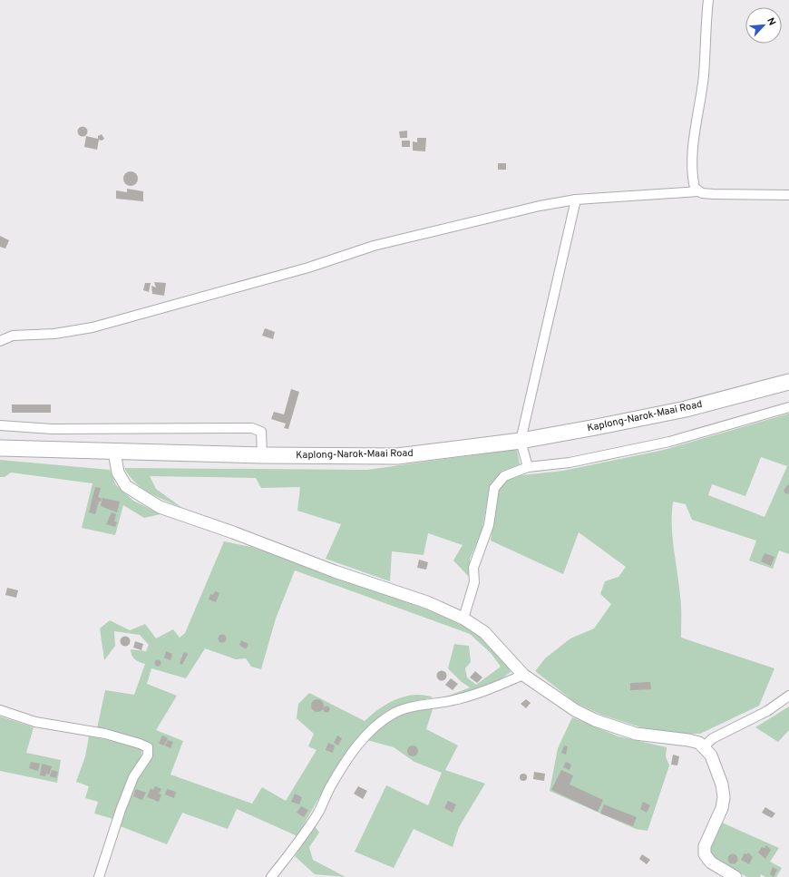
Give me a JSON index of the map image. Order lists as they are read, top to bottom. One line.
{"streets":{"highway":["Kaplong-Narok-Maai Road"]},"north":"top right"}
